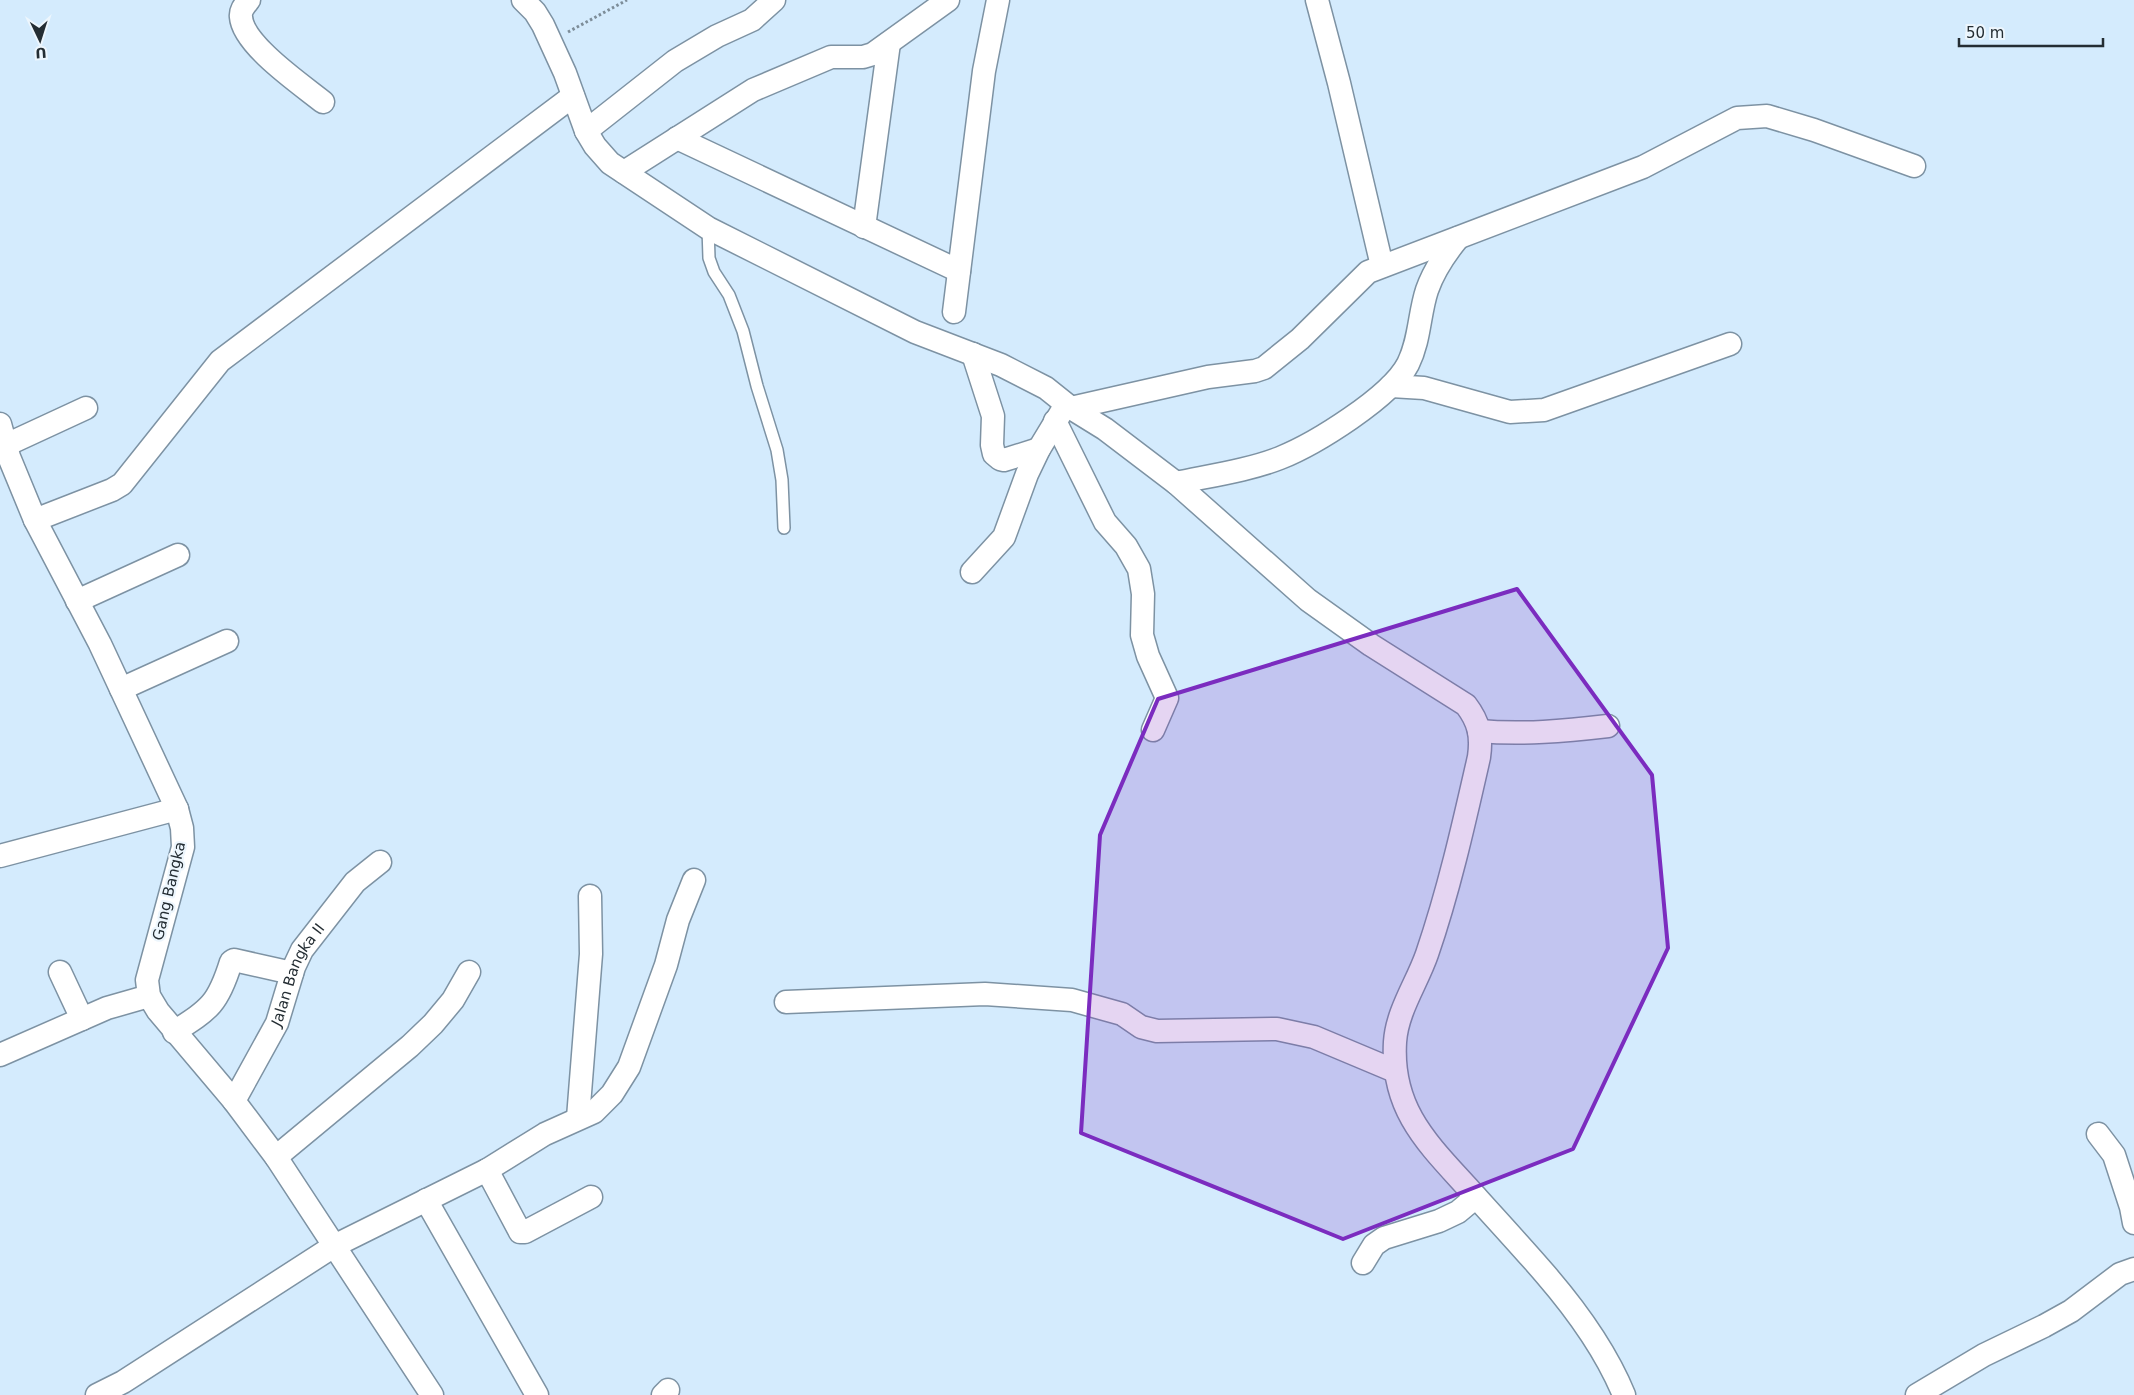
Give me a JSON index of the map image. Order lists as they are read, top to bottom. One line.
{"streets":{"street":["Gang Bangka","Jalan Bangka II"]},"scale_bar":"50 m","north":"bottom"}
